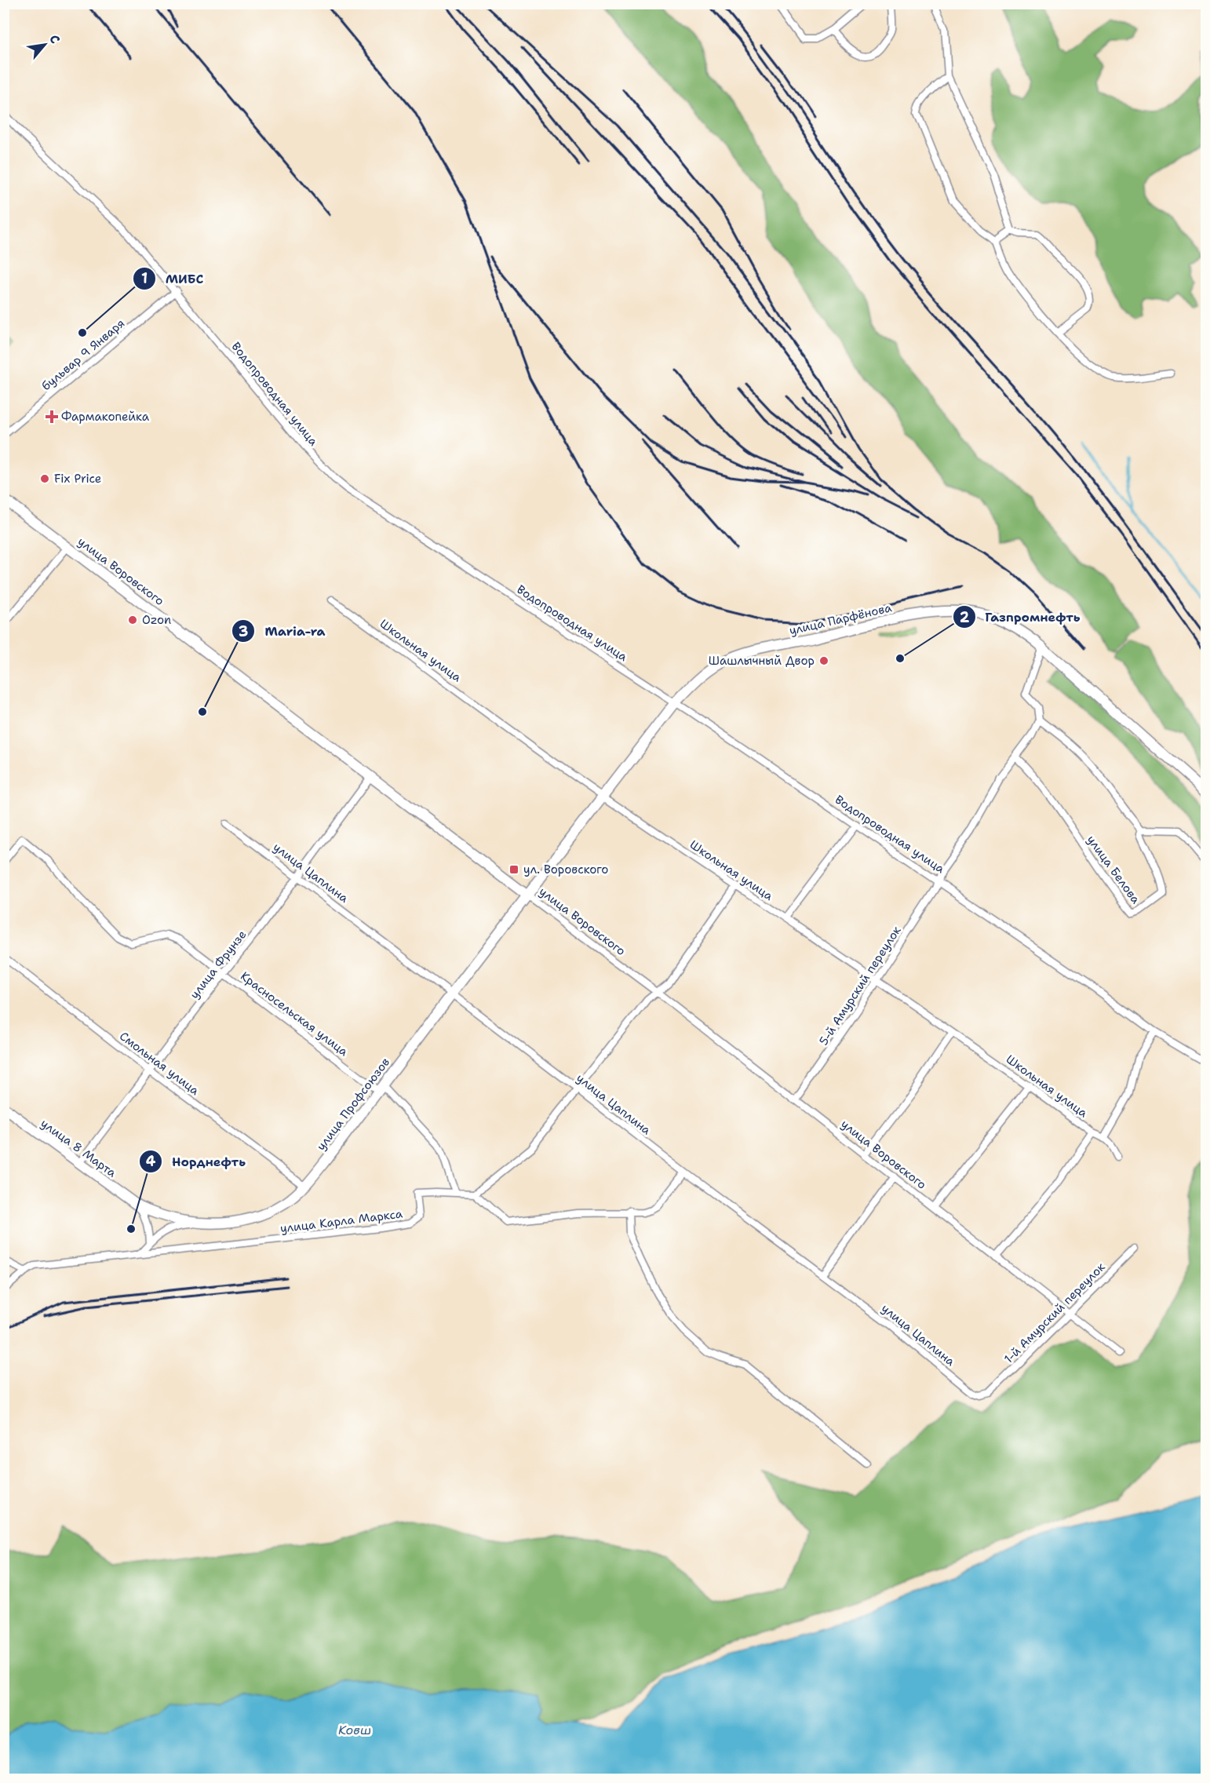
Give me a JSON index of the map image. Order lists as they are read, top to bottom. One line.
{"streets":{"main road":["улица Воровского","улица Парфёнова","улица Профсоюзов","улица 8 Марта"],"street":["бульвар 9 Января","Водопроводная улица","Школьная улица","улица Белова","улица Цаплина","улица Фрунзе","5-й Амурский переулок","Красносельская улица","Смольная улица","улица Карла Маркса","1-й Амурский переулок"]},"crossings":[["бульвар 9 Января","Водопроводная улица"],["Водопроводная улица","улица Парфёнова"],["Водопроводная улица","5-й Амурский переулок"],["улица Воровского","улица Парфёнова"],["улица Воровского","улица Фрунзе"],["улица Воровского","5-й Амурский переулок"],["улица Воровского","улица Профсоюзов"],["улица Воровского","1-й Амурский переулок"],["улица Парфёнова","Школьная улица"],["улица Парфёнова","улица Профсоюзов"],["Школьная улица","5-й Амурский переулок"],["улица Белова","5-й Амурский переулок"],["улица Цаплина","улица Фрунзе"],["улица Цаплина","улица Профсоюзов"],["улица Цаплина","1-й Амурский переулок"],["улица Фрунзе","Красносельская улица"],["улица Фрунзе","Смольная улица"],["улица Фрунзе","улица 8 Марта"],["Красносельская улица","улица Профсоюзов"],["Красносельская улица","улица Карла Маркса"],["Смольная улица","улица Профсоюзов"],["улица Профсоюзов","улица 8 Марта"]],"water":["Ковш"],"places":{"other":["МИБС","Fix Price","Ozon","Газпромнефть","Шашлычный Двор","Maria-ra","Норднефть"],"health":["Фармакопейка"],"transit":["ул. Воровского"]},"north":"top right"}
